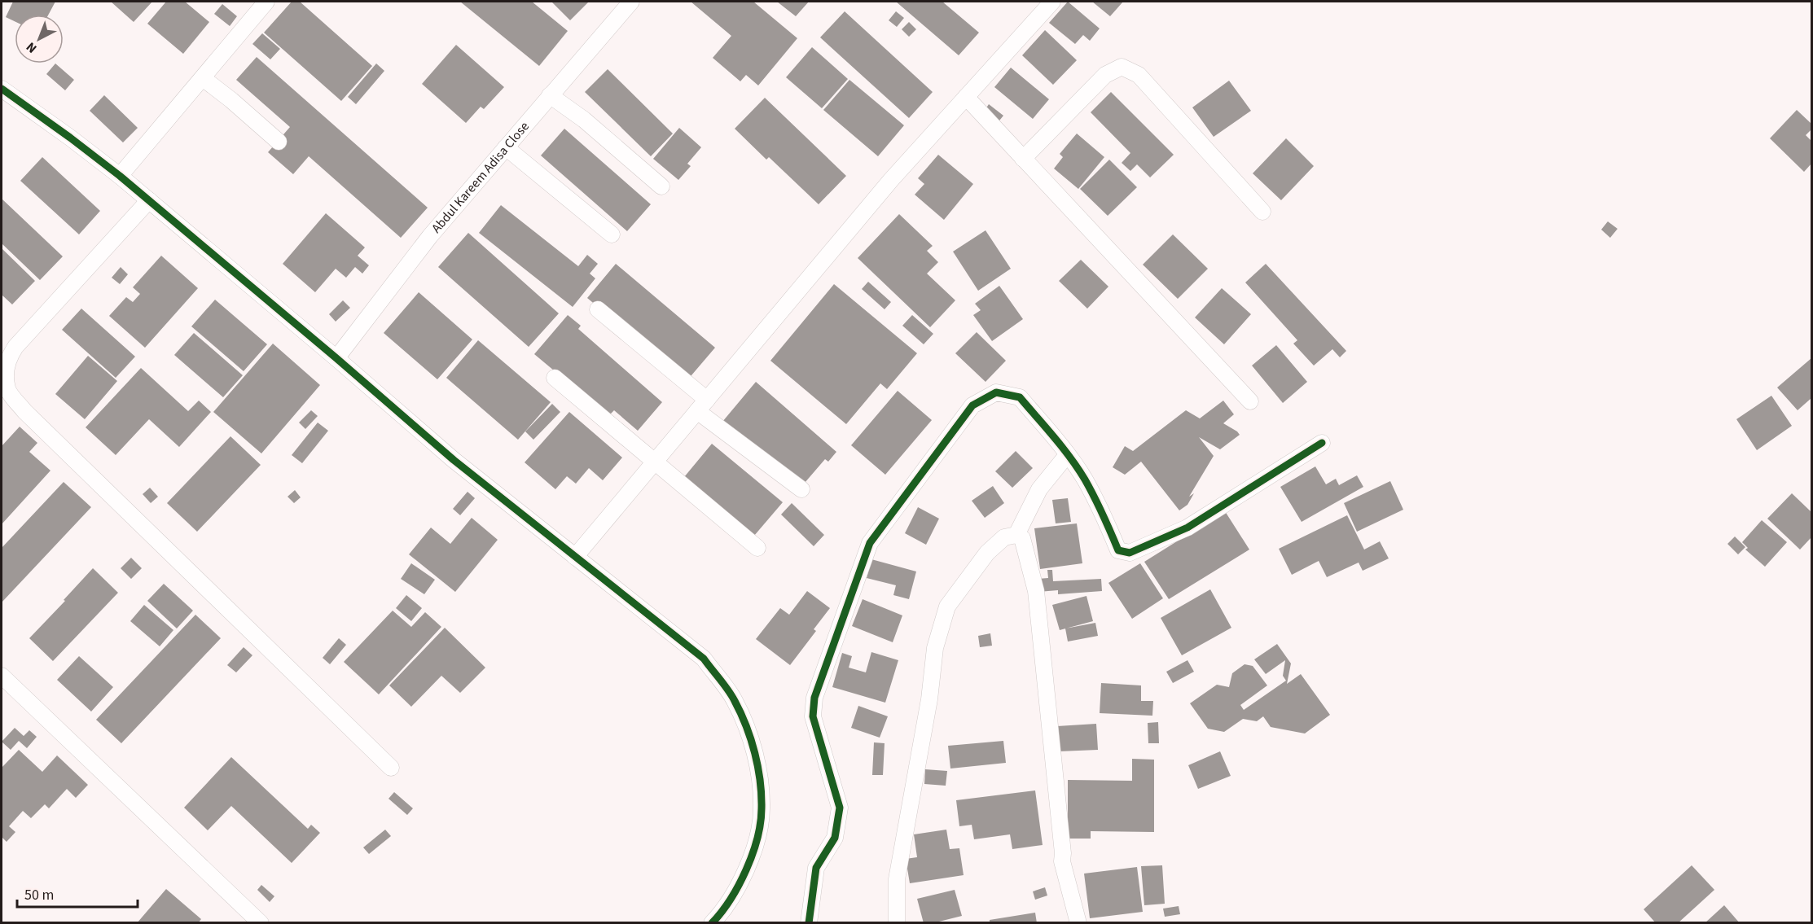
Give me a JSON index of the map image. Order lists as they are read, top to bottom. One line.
{"streets":{"street":["Abdul Kareem Adisa Close"]},"scale_bar":"50 m","north":"bottom left"}
